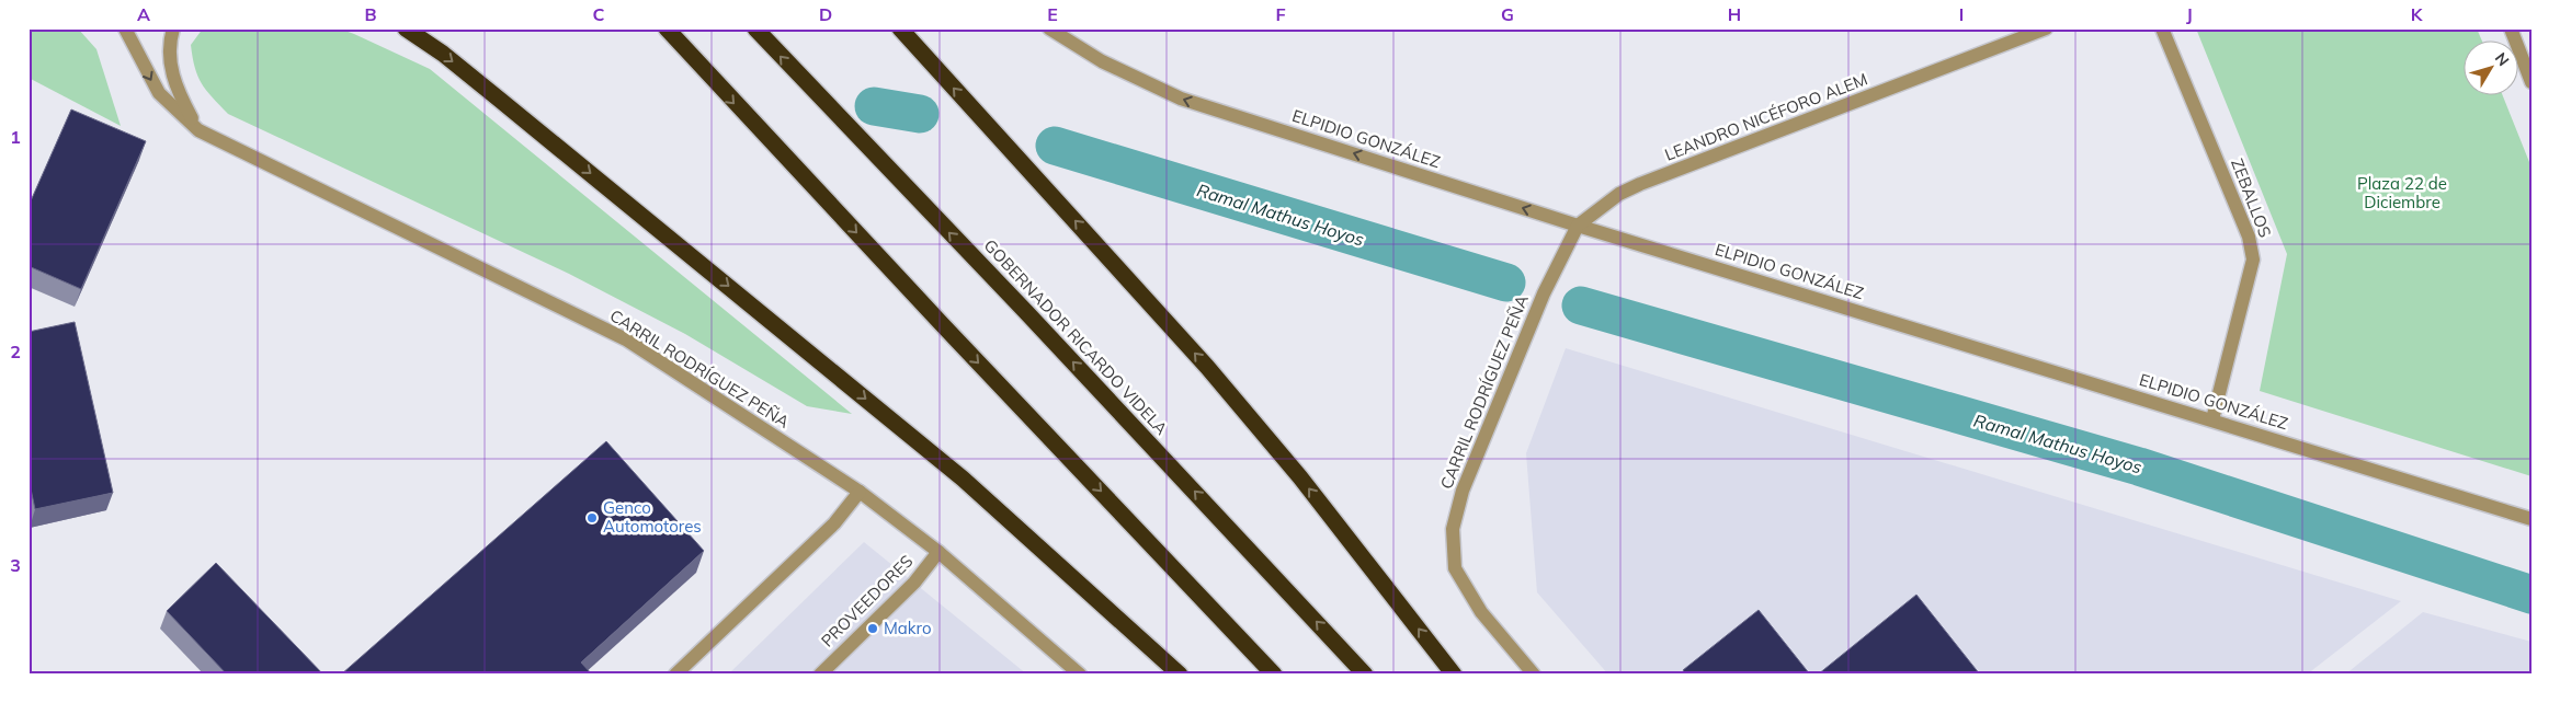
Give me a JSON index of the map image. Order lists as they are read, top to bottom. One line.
{"streets":{"highway":["GOBERNADOR RICARDO VIDELA"],"street":["LEANDRO NICÉFORO ALEM","ELPIDIO GONZÁLEZ","ZEBALLOS","CARRIL RODRÍGUEZ PEÑA","PROVEEDORES"]},"crossings":[["LEANDRO NICÉFORO ALEM","ELPIDIO GONZÁLEZ"],["LEANDRO NICÉFORO ALEM","CARRIL RODRÍGUEZ PEÑA"],["ELPIDIO GONZÁLEZ","ZEBALLOS"],["CARRIL RODRÍGUEZ PEÑA","PROVEEDORES"]],"one_way":["ELPIDIO GONZÁLEZ"],"water":["Ramal Mathus Hoyos"],"parks":["Plaza 22 de Diciembre"],"places":["Genco Automotores","Makro"],"north":"top right","grid":{"columns":["A","B","C","D","E","F","G","H","I","J","K"],"rows":["1","2","3"]}}
